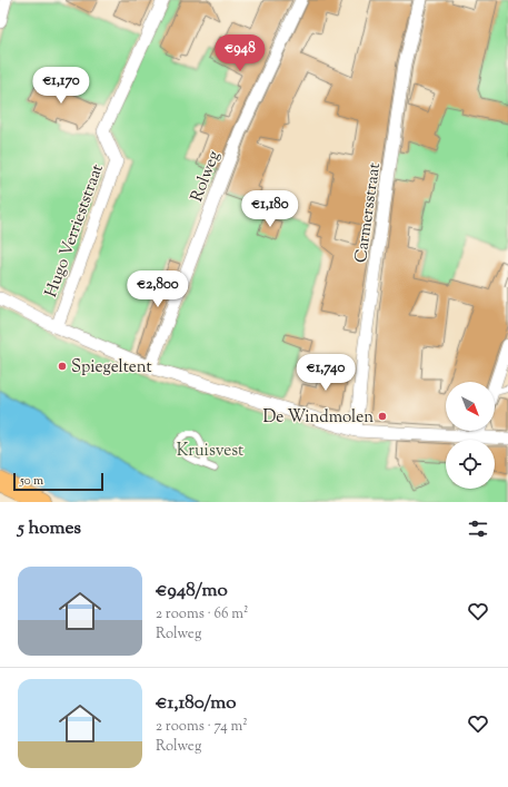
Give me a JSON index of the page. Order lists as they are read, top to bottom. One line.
{"streets":{"street":["Rolweg","Carmersstraat","Hugo Verrieststraat"]},"parks":["Kruisvest"],"places":["Spiegeltent","De Windmolen"],"scale_bar":"50 m","north":"bottom right","page":{"price":["€948","€1,170","€1,180","€2,800","€1,740"],"scale":"50 m","heading":"5 homes","list":[{"name":"€948/mo","note":"2 rooms · 66 m² · Rolweg"},{"name":"€1,180/mo","note":"2 rooms · 74 m² · Rolweg"}]}}
